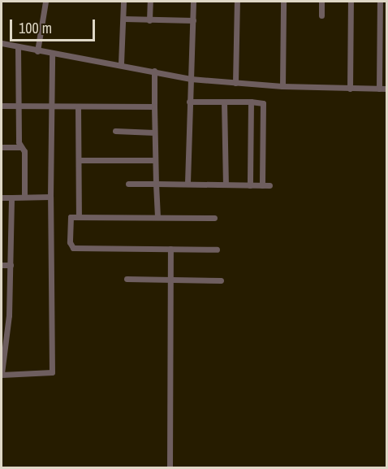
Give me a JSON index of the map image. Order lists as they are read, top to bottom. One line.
{"scale_bar":"100 m"}
